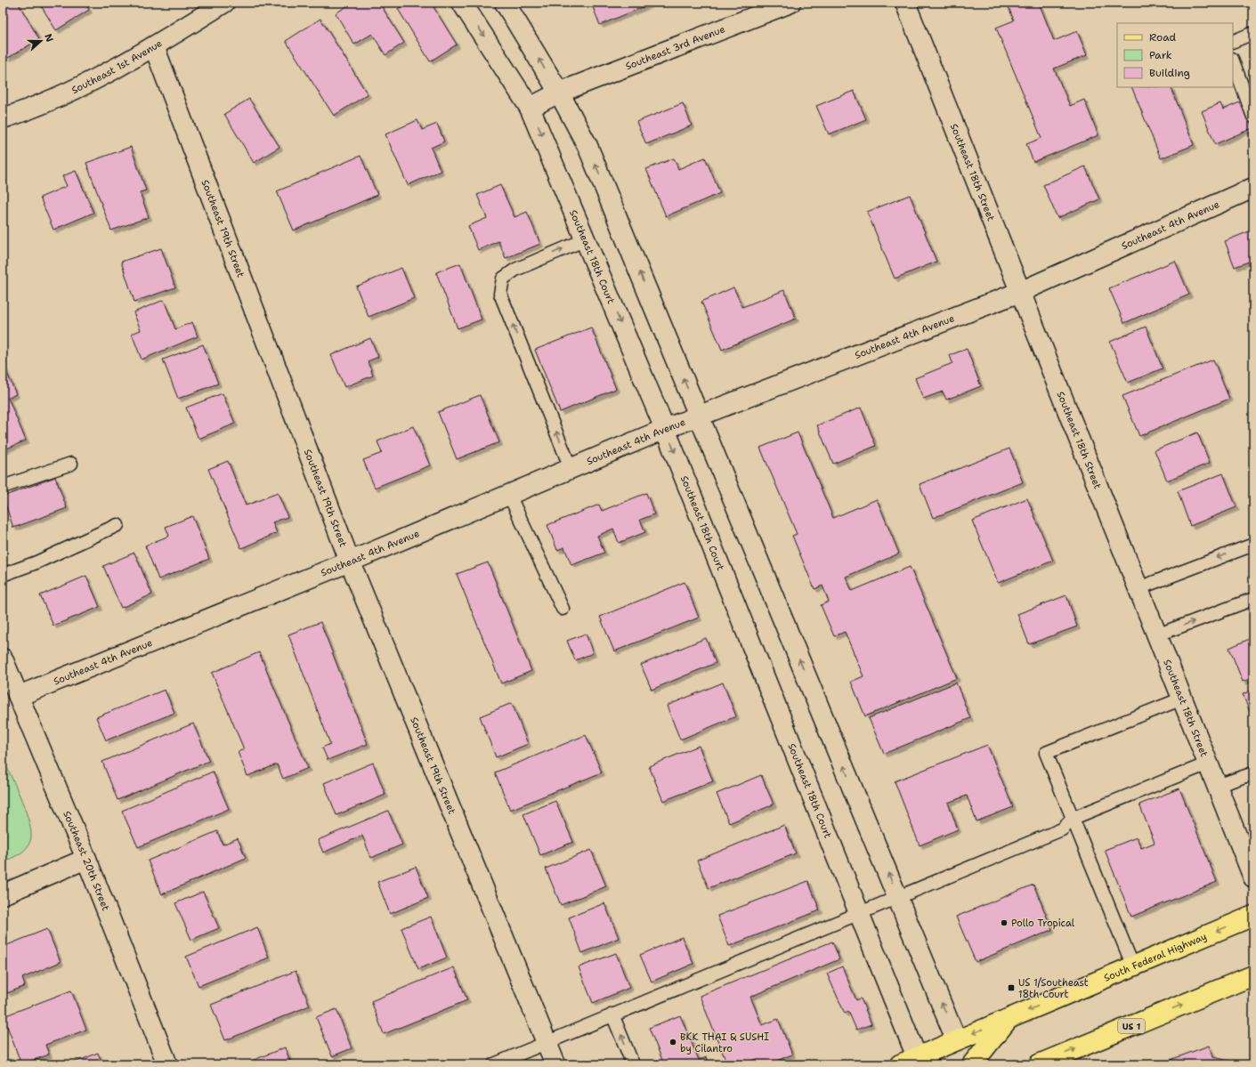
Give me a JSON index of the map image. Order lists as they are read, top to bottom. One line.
{"streets":{"main road":["South Federal Highway","US 1"],"street":["Southeast 3rd Avenue","Southeast 1st Avenue","Southeast 18th Street","Southeast 4th Avenue","Southeast 19th Street","Southeast 18th Court","Southeast 20th Street"]},"crossings":[["Southeast 3rd Avenue","Southeast 18th Court"],["Southeast 1st Avenue","Southeast 19th Street"],["Southeast 18th Street","Southeast 4th Avenue"],["Southeast 4th Avenue","Southeast 19th Street"],["Southeast 4th Avenue","Southeast 18th Court"],["Southeast 4th Avenue","Southeast 20th Street"],["Southeast 18th Court","South Federal Highway"]],"places":{"other":["Pollo Tropical","BKK THAI & SUSHI by Cilantro"],"transit":["US 1/Southeast 18th Court"]},"legend":["Road","Park","Building"],"north":"right"}
